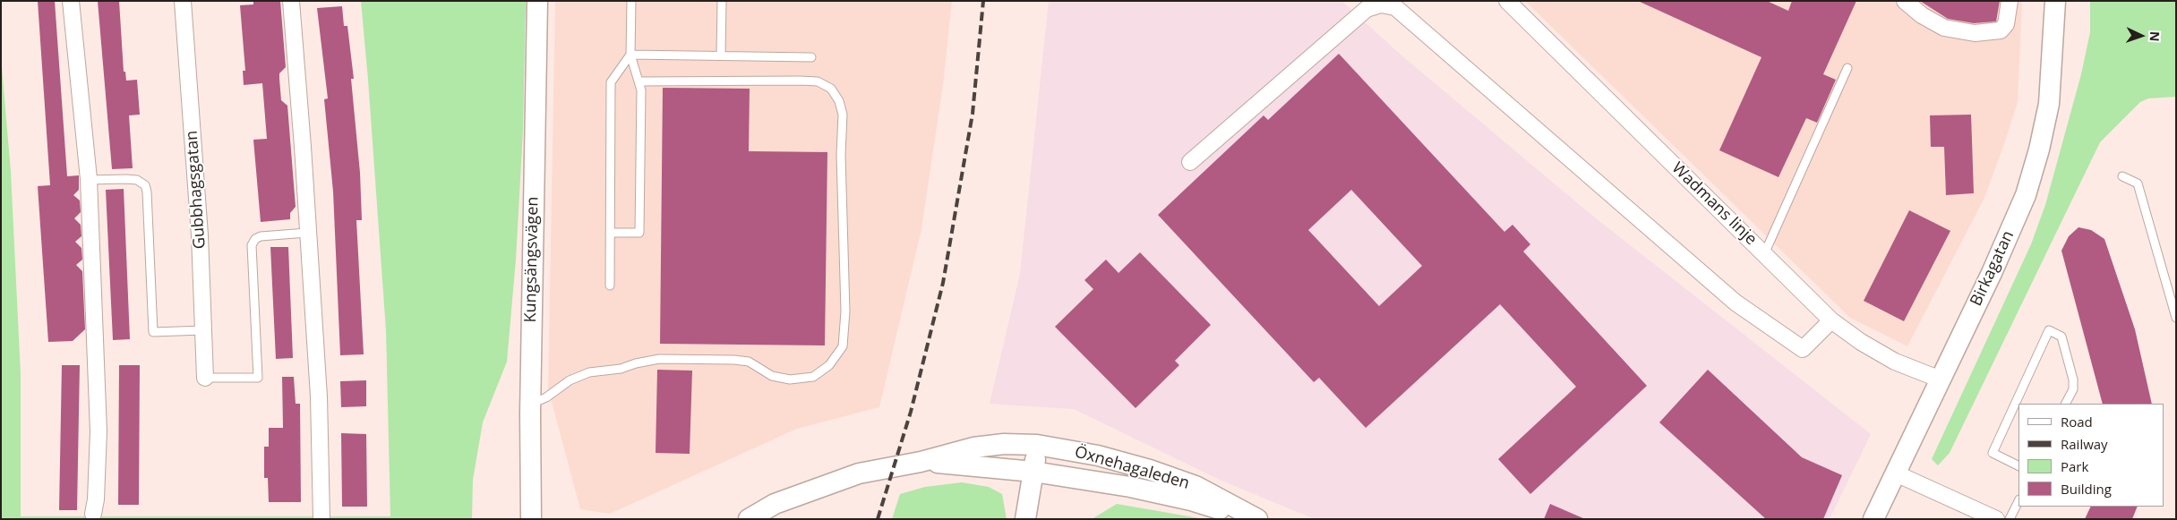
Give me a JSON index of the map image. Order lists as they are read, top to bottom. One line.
{"streets":{"street":["Gubbhagsgatan","Wadmans linje","Kungsängsvägen","Birkagatan","Öxnehagaleden"]},"crossings":[["Wadmans linje","Birkagatan"]],"legend":["Road","Railway","Park","Building"],"north":"right"}
